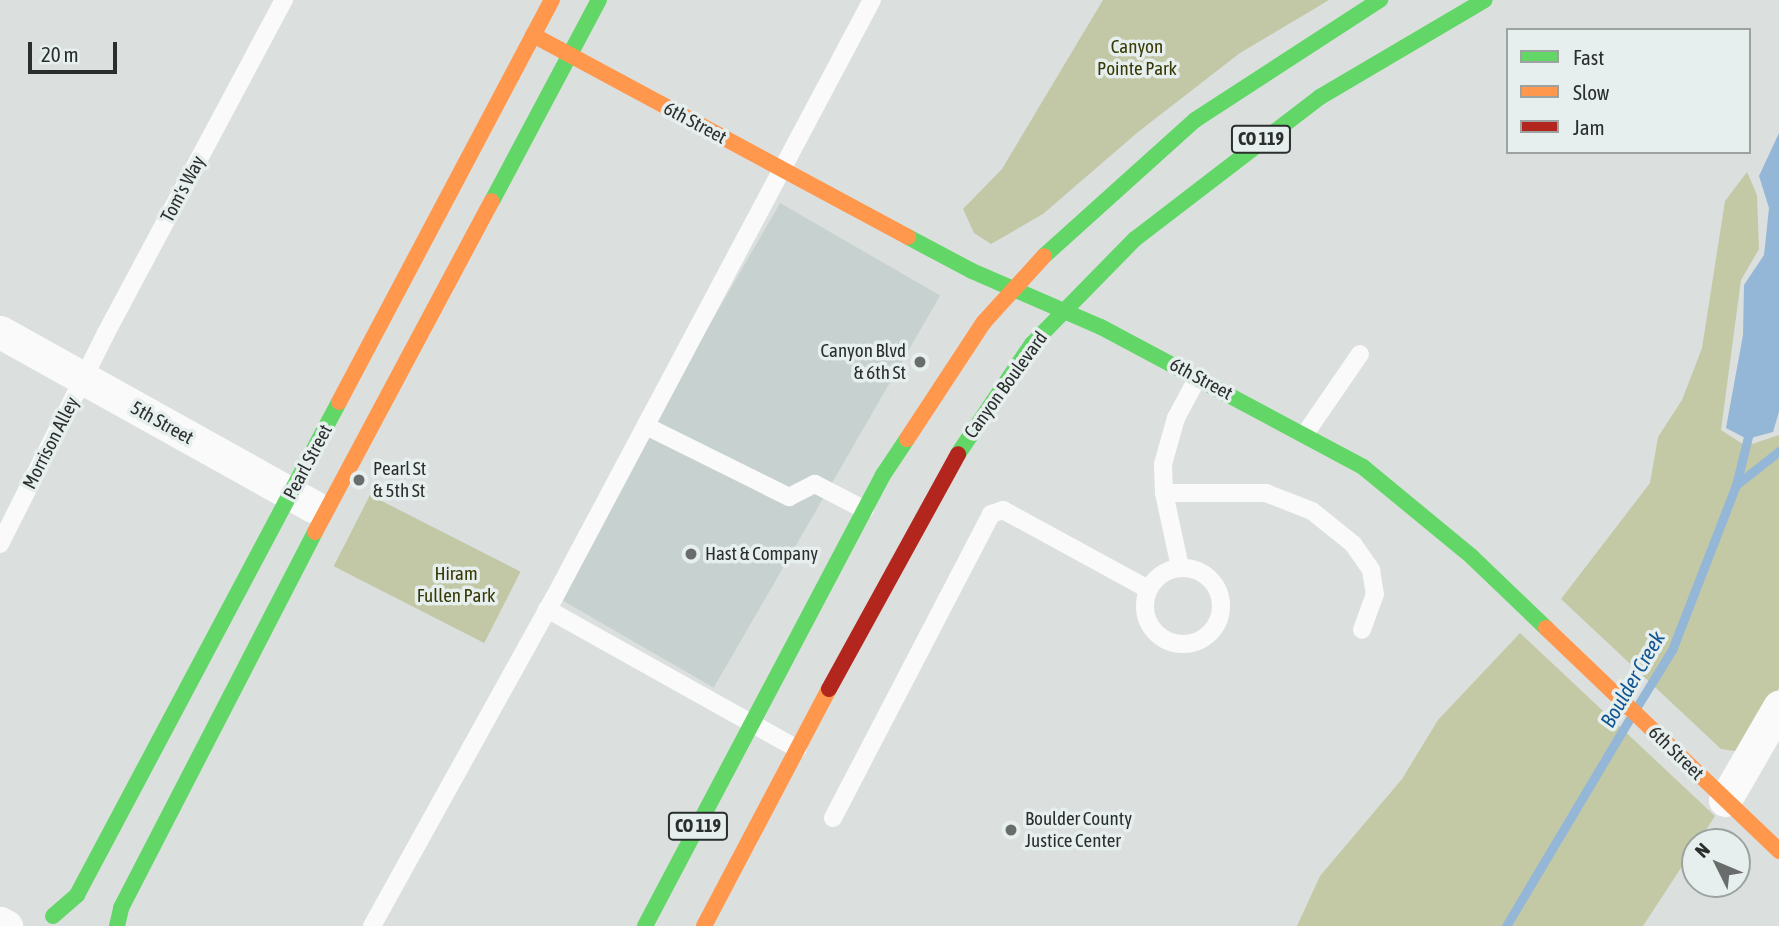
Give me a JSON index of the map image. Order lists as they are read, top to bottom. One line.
{"streets":{"street":["6th Street","CO 119","Canyon Boulevard","5th Street","Pearl Street"],"lane":["Tom's Way","Morrison Alley"]},"crossings":[["6th Street","CO 119"],["6th Street","Canyon Boulevard"],["6th Street","Pearl Street"],["Tom's Way","5th Street"],["Tom's Way","Morrison Alley"],["5th Street","Morrison Alley"],["5th Street","Pearl Street"]],"water":["Boulder Creek"],"parks":["Canyon Pointe Park","Hiram Fullen Park"],"places":["Canyon Blvd & 6th St","Pearl St & 5th St","Hast & Company","Boulder County Justice Center"],"legend":["Fast","Slow","Jam"],"scale_bar":"20 m","north":"top left"}
